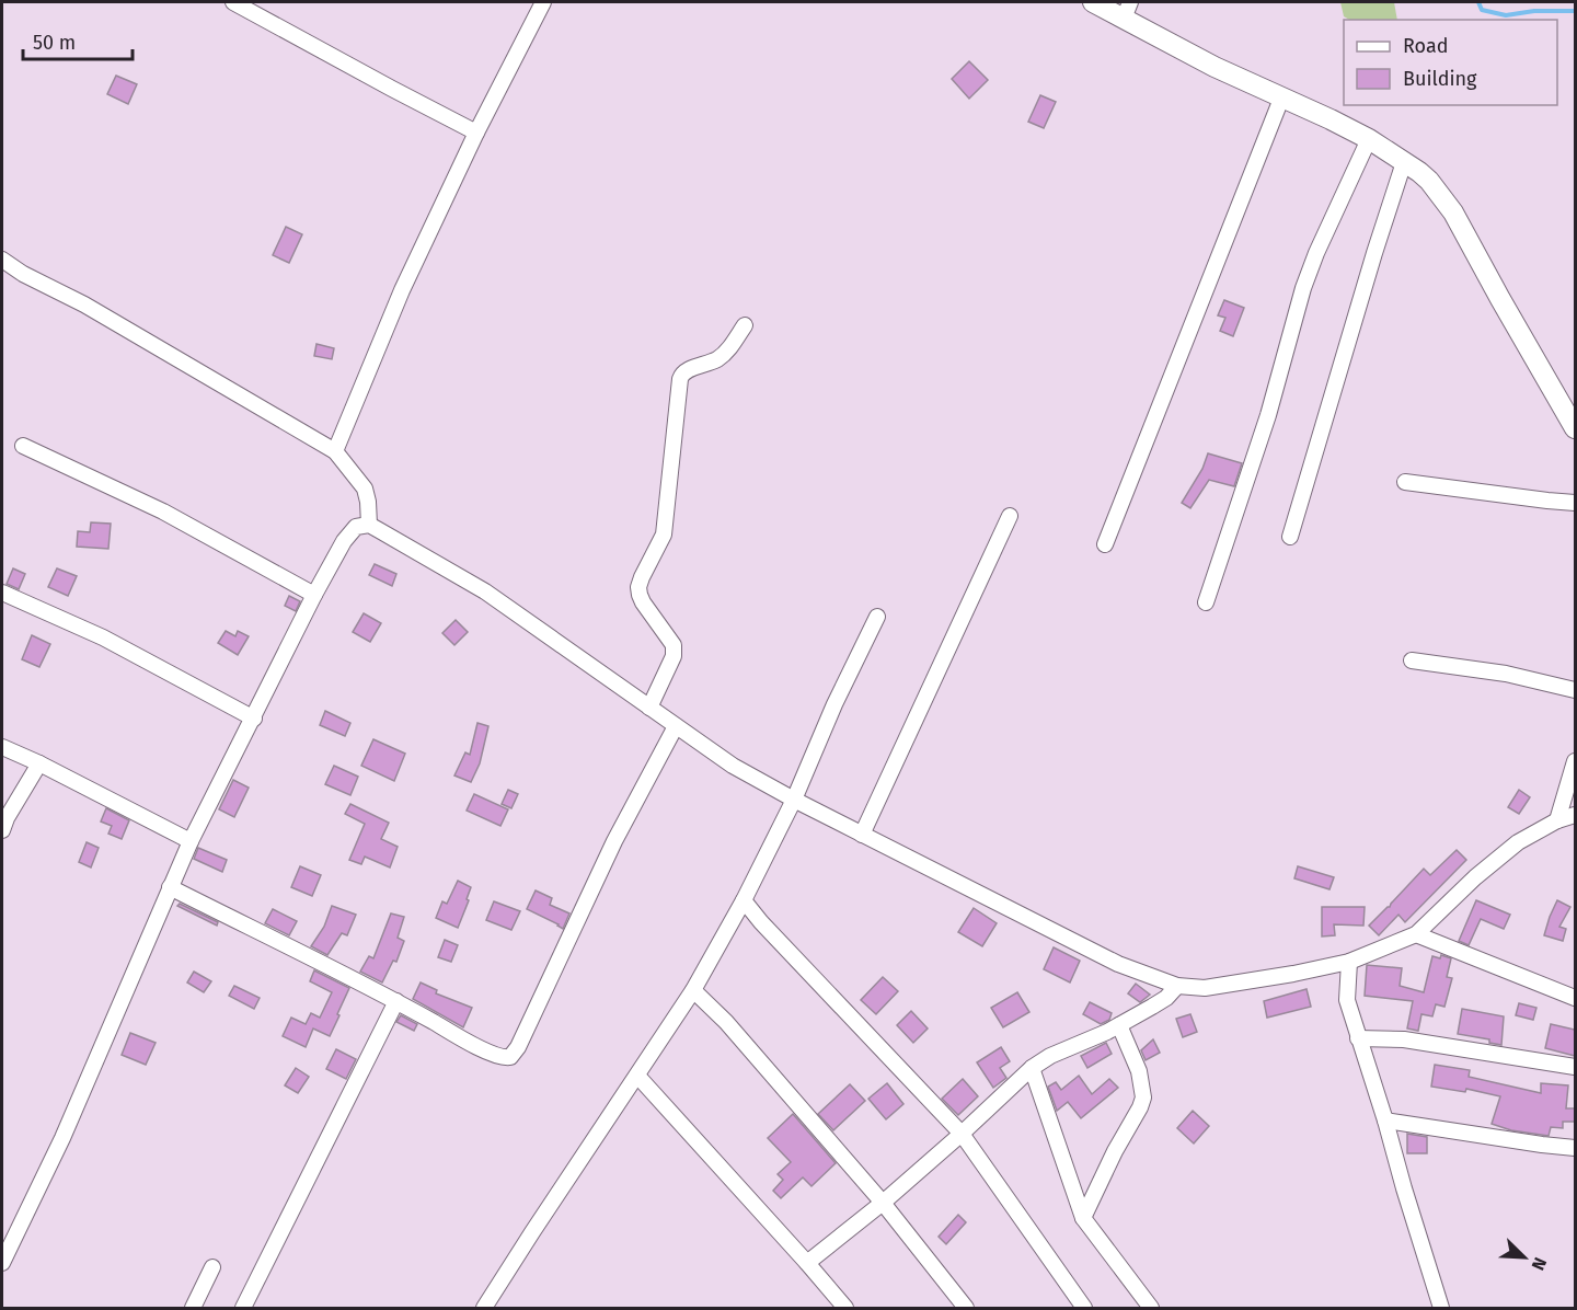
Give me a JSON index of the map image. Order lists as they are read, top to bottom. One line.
{"legend":["Road","Building"],"scale_bar":"50 m","north":"bottom right"}
